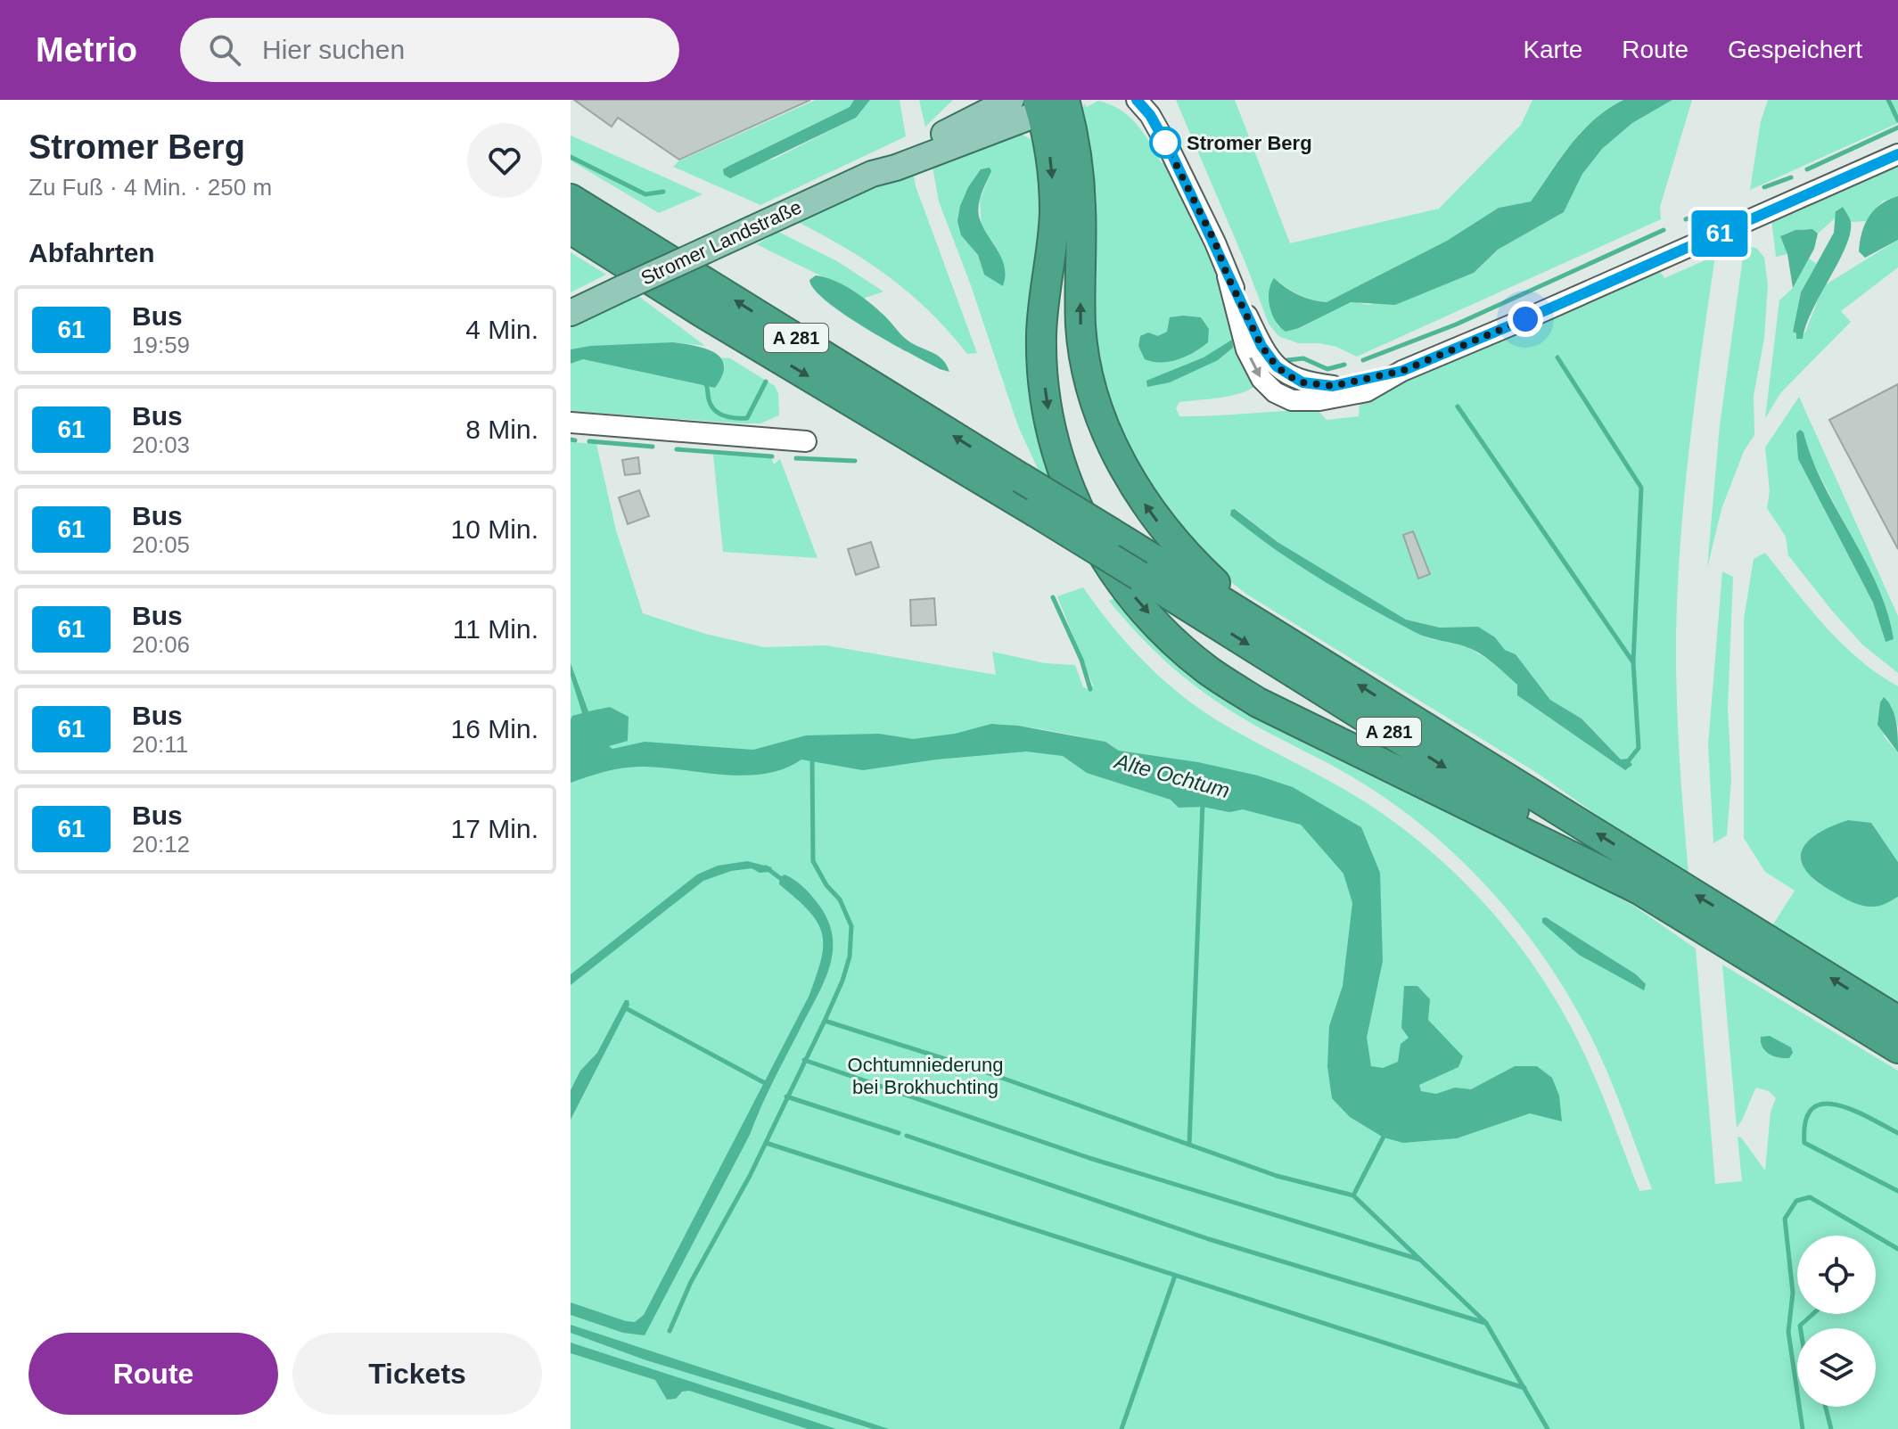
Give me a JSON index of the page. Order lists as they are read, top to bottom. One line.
{"streets":{"highway":["A 281"],"main road":["Stromer Landstraße"]},"water":["Alte Ochtum"],"parks":["Ochtumniederung bei Brokhuchting"],"places":["Stromer Berg"],"lines":["bus line 61"],"page":{"header":"Metrio","search":"Hier suchen","nav":["Karte","Route","Gespeichert"],"heading":[["Stromer Berg","Zu Fuß · 4 Min. · 250 m"],"Abfahrten"],"on_map":"61","list":[{"mark":"61","name":"Bus","note":"19:59","value":"4 Min."},{"mark":"61","name":"Bus","note":"20:03","value":"8 Min."},{"mark":"61","name":"Bus","note":"20:05","value":"10 Min."},{"mark":"61","name":"Bus","note":"20:06","value":"11 Min."},{"mark":"61","name":"Bus","note":"20:11","value":"16 Min."},{"mark":"61","name":"Bus","note":"20:12","value":"17 Min."}],"buttons":["Route","Tickets"]}}
